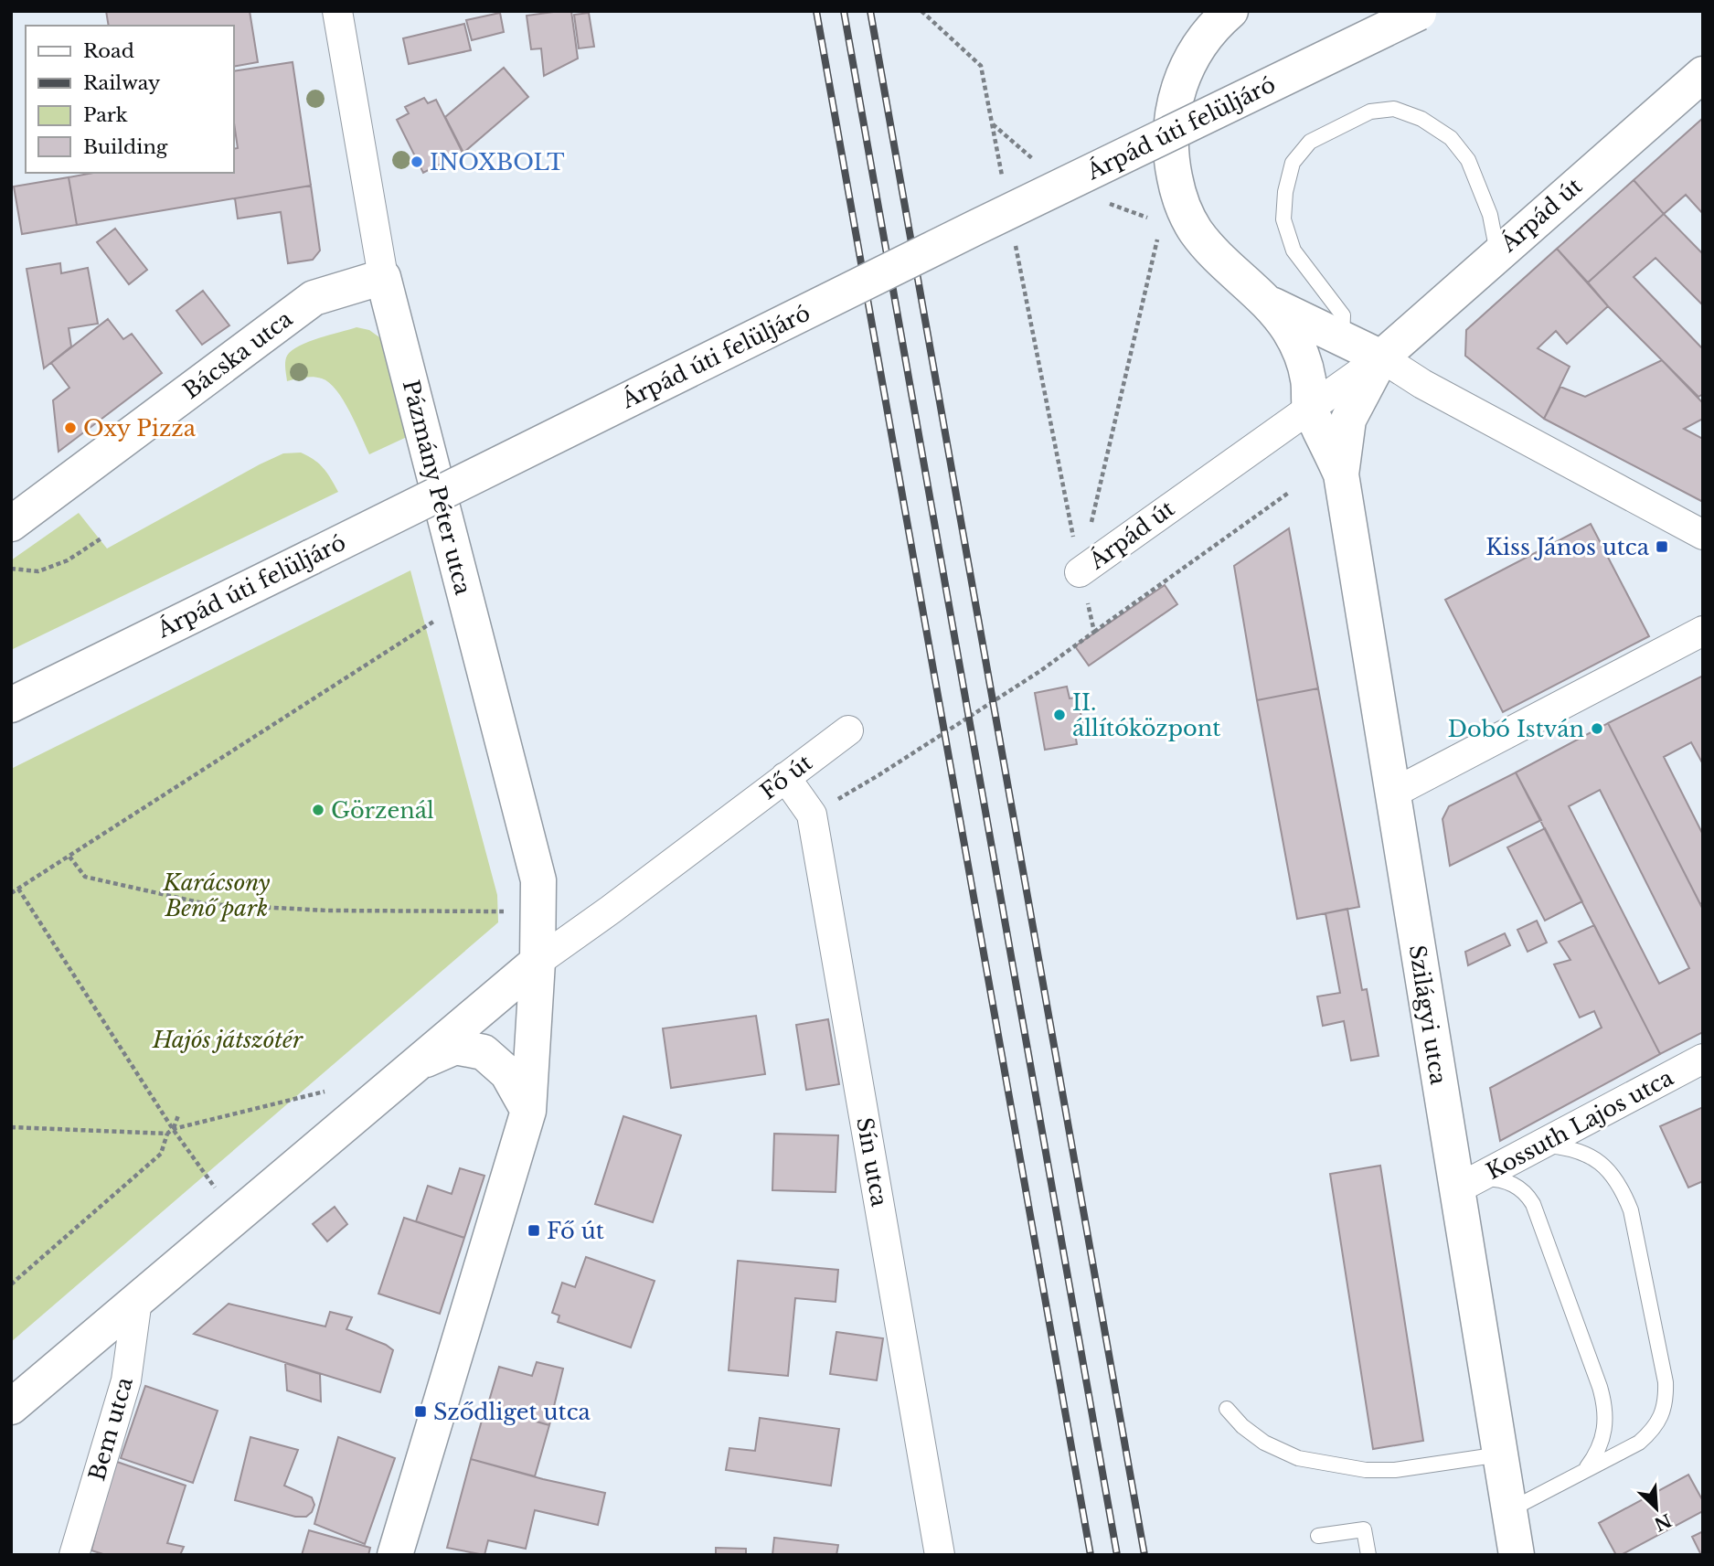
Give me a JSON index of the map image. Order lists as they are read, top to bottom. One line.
{"streets":{"street":["Árpád úti felüljáró","Árpád út","Bácska utca","Pázmány Péter utca","Fő út","Szilágyi utca","Kossuth Lajos utca","Sín utca","Bem utca"]},"crossings":[["Árpád út","Szilágyi utca"],["Bácska utca","Pázmány Péter utca"],["Pázmány Péter utca","Fő út"],["Fő út","Sín utca"],["Fő út","Bem utca"],["Szilágyi utca","Kossuth Lajos utca"]],"parks":["Karácsony Benő park","Hajós játszótér"],"places":{"other":["INOXBOLT","Oxy Pizza","II. állítóközpont","Dobó István","Görzenál"],"transit":["Kiss János utca","Fő út","Sződliget utca"]},"legend":["Road","Railway","Park","Building"],"north":"bottom right"}
